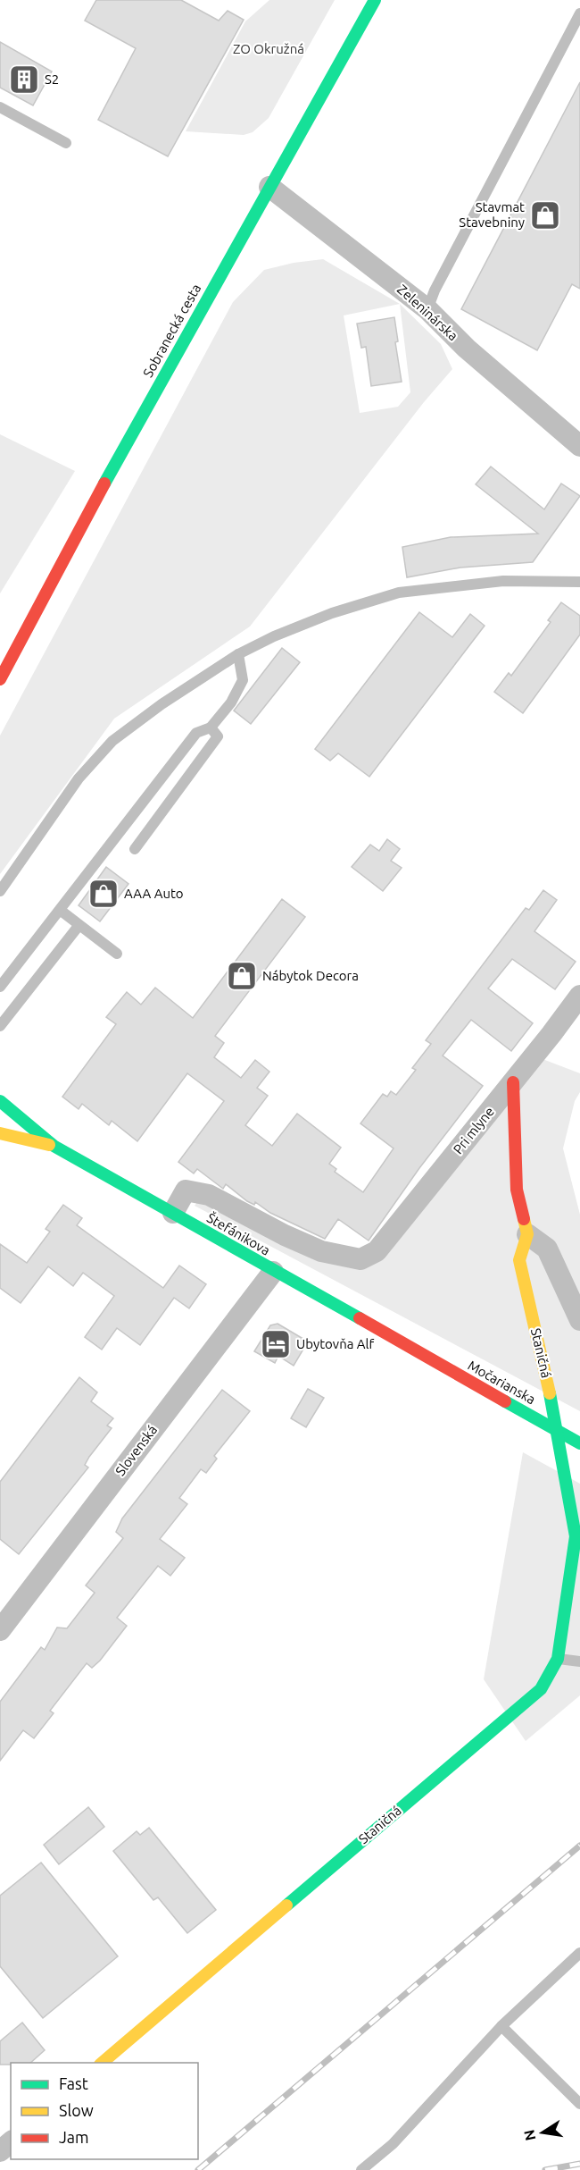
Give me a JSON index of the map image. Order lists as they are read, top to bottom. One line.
{"streets":{"main road":["Sobranecká cesta","Štefánikova","Staničná","Močarianska"],"street":["Zeleninárska","Pri mlyne","Slovenská"]},"crossings":[["Zeleninárska","Sobranecká cesta"],["Pri mlyne","Štefánikova"],["Štefánikova","Močarianska"],["Štefánikova","Slovenská"]],"parks":["ZO Okružná"],"places":{"building":["S2"],"shop":["Stavmat Stavebniny","AAA Auto","Nábytok Decora"],"hotel":["Ubytovňa Alf"]},"legend":["Fast","Slow","Jam"],"north":"left"}
